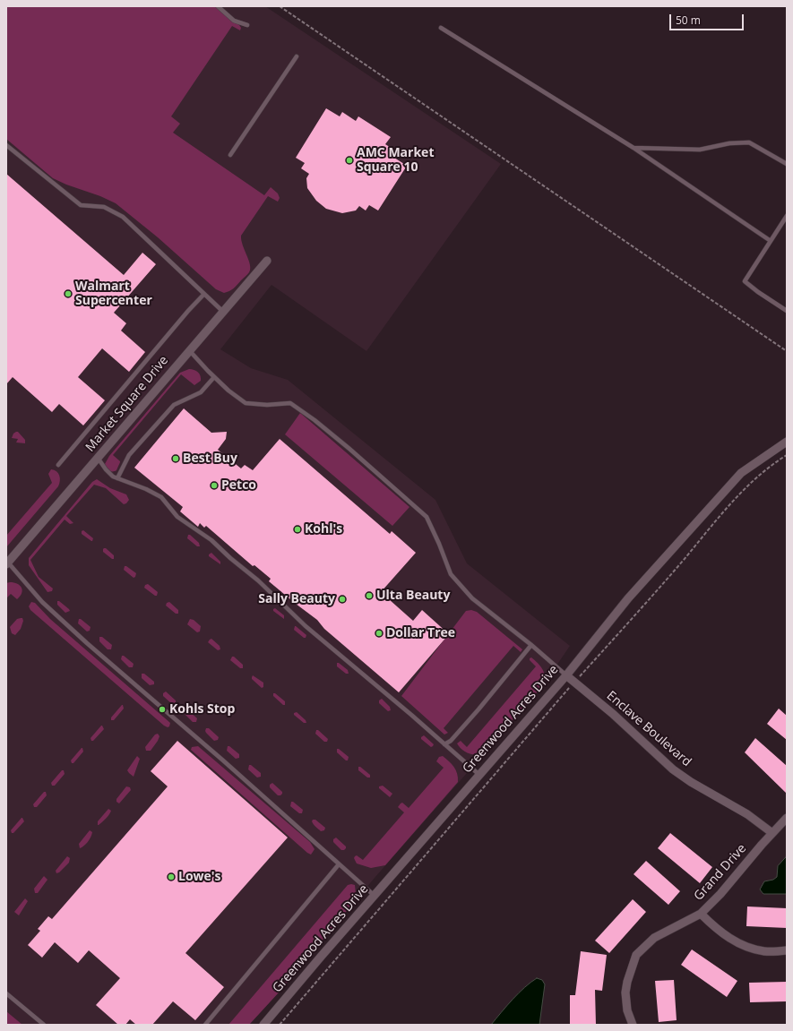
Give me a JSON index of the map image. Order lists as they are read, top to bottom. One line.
{"streets":{"street":["Market Square Drive","Greenwood Acres Drive","Enclave Boulevard","Grand Drive"]},"crossings":[["Greenwood Acres Drive","Enclave Boulevard"],["Enclave Boulevard","Grand Drive"]],"places":["AMC Market Square 10","Walmart Supercenter","Best Buy","Petco","Kohl's","Ulta Beauty","Sally Beauty","Dollar Tree","Kohls Stop","Lowe's"],"scale_bar":"50 m"}
